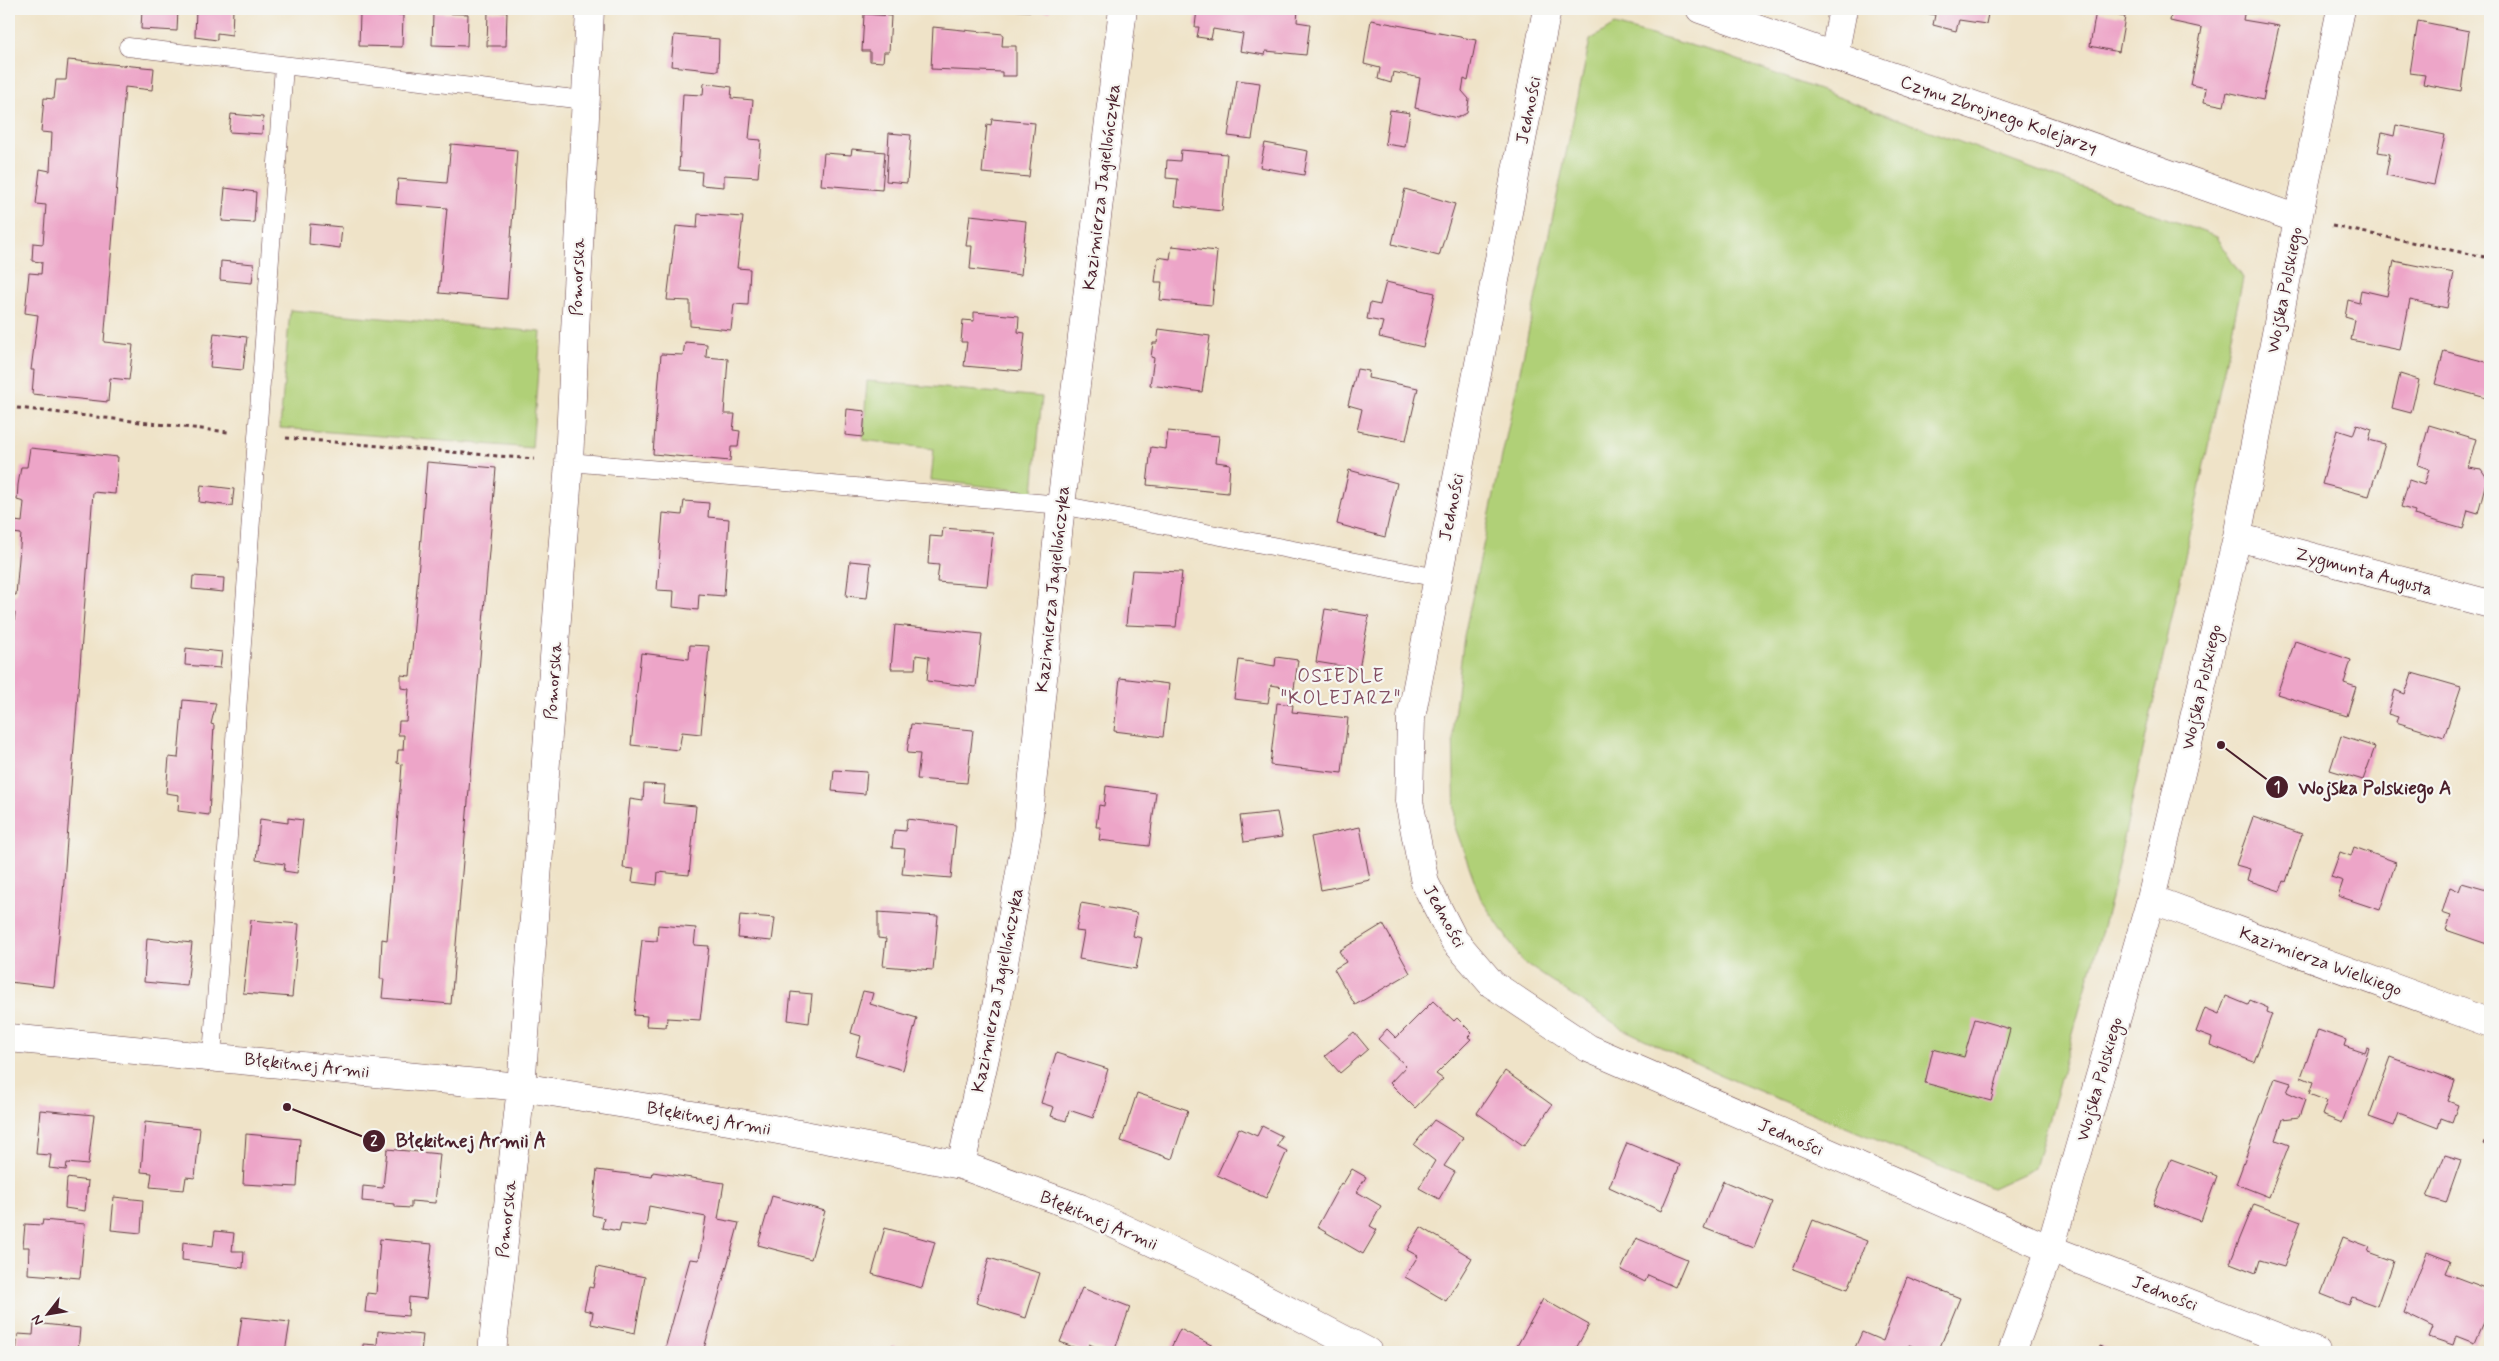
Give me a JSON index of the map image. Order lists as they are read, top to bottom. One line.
{"streets":{"street":["Jedności","Czynu Zbrojnego Kolejarzy","Kazimierza Jagiellończyka","Pomorska","Wojska Polskiego","Zygmunta Augusta","Kazimierza Wielkiego","Błękitnej Armii"]},"crossings":[["Jedności","Wojska Polskiego"],["Czynu Zbrojnego Kolejarzy","Wojska Polskiego"],["Kazimierza Jagiellończyka","Błękitnej Armii"],["Pomorska","Błękitnej Armii"],["Wojska Polskiego","Zygmunta Augusta"],["Wojska Polskiego","Kazimierza Wielkiego"]],"districts":["OSIEDLE \"KOLEJARZ\""],"places":["Wojska Polskiego A","Błękitnej Armii A"],"north":"bottom left"}
